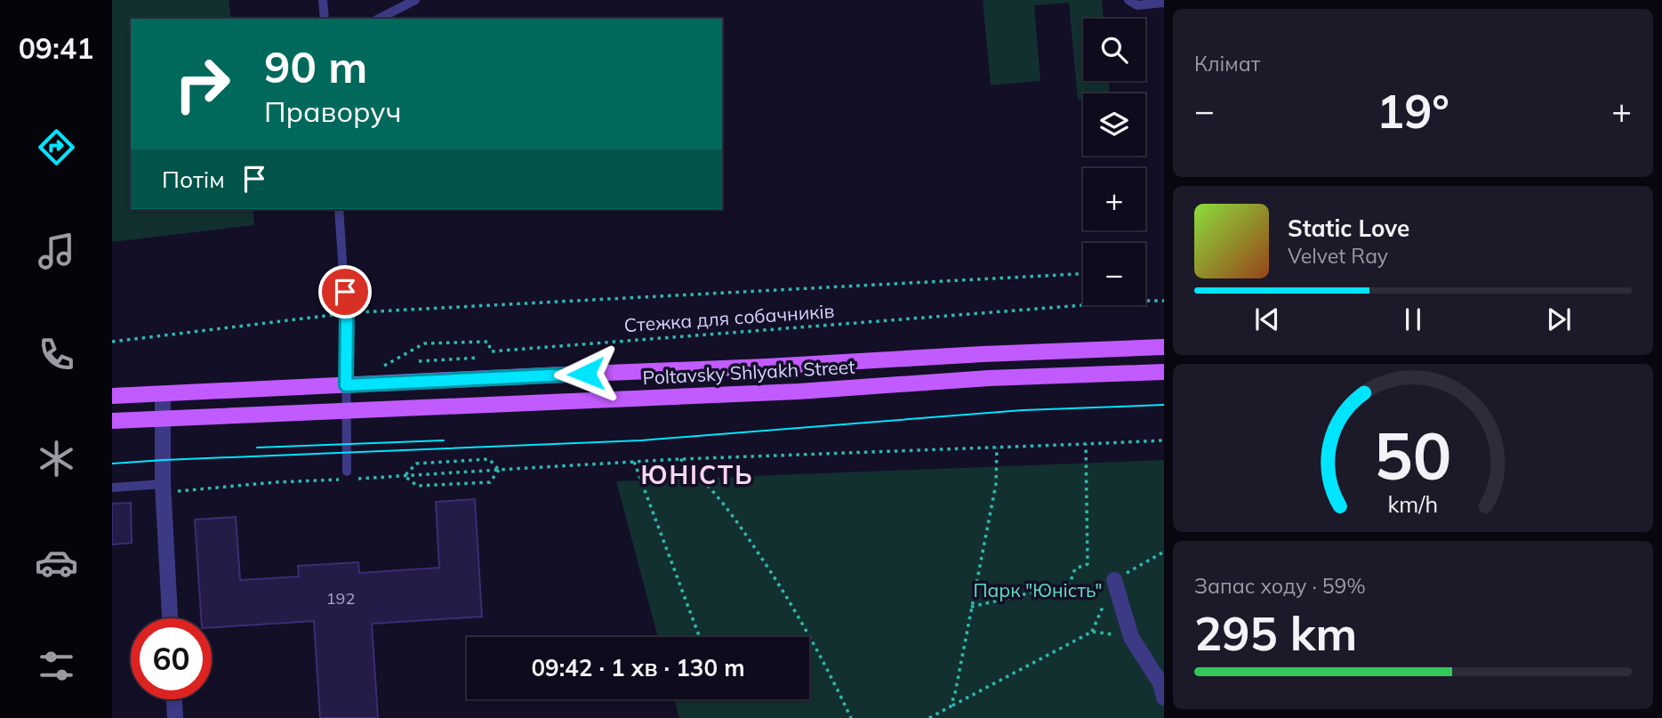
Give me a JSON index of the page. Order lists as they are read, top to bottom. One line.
{"streets":{"main road":["Poltavsky Shlyakh Street"],"path":["Стежка для собачників"]},"districts":["ЮНІСТЬ"],"parks":["Парк \"Юність\""],"house_numbers":["192"],"page":{"tabs":"09:41","tile":["Клімат",["Запас ходу · 59%","295 km"]],"map_buttons":["+","−"],"turn":["90 m","Праворуч"],"heat":["−","19°","+"],"then":"Потім","song":["Static Love","Velvet Ray"],"limit":"60","trip":"09:42 · 1 хв · 130 m","gauge":["50","km/h"]}}
